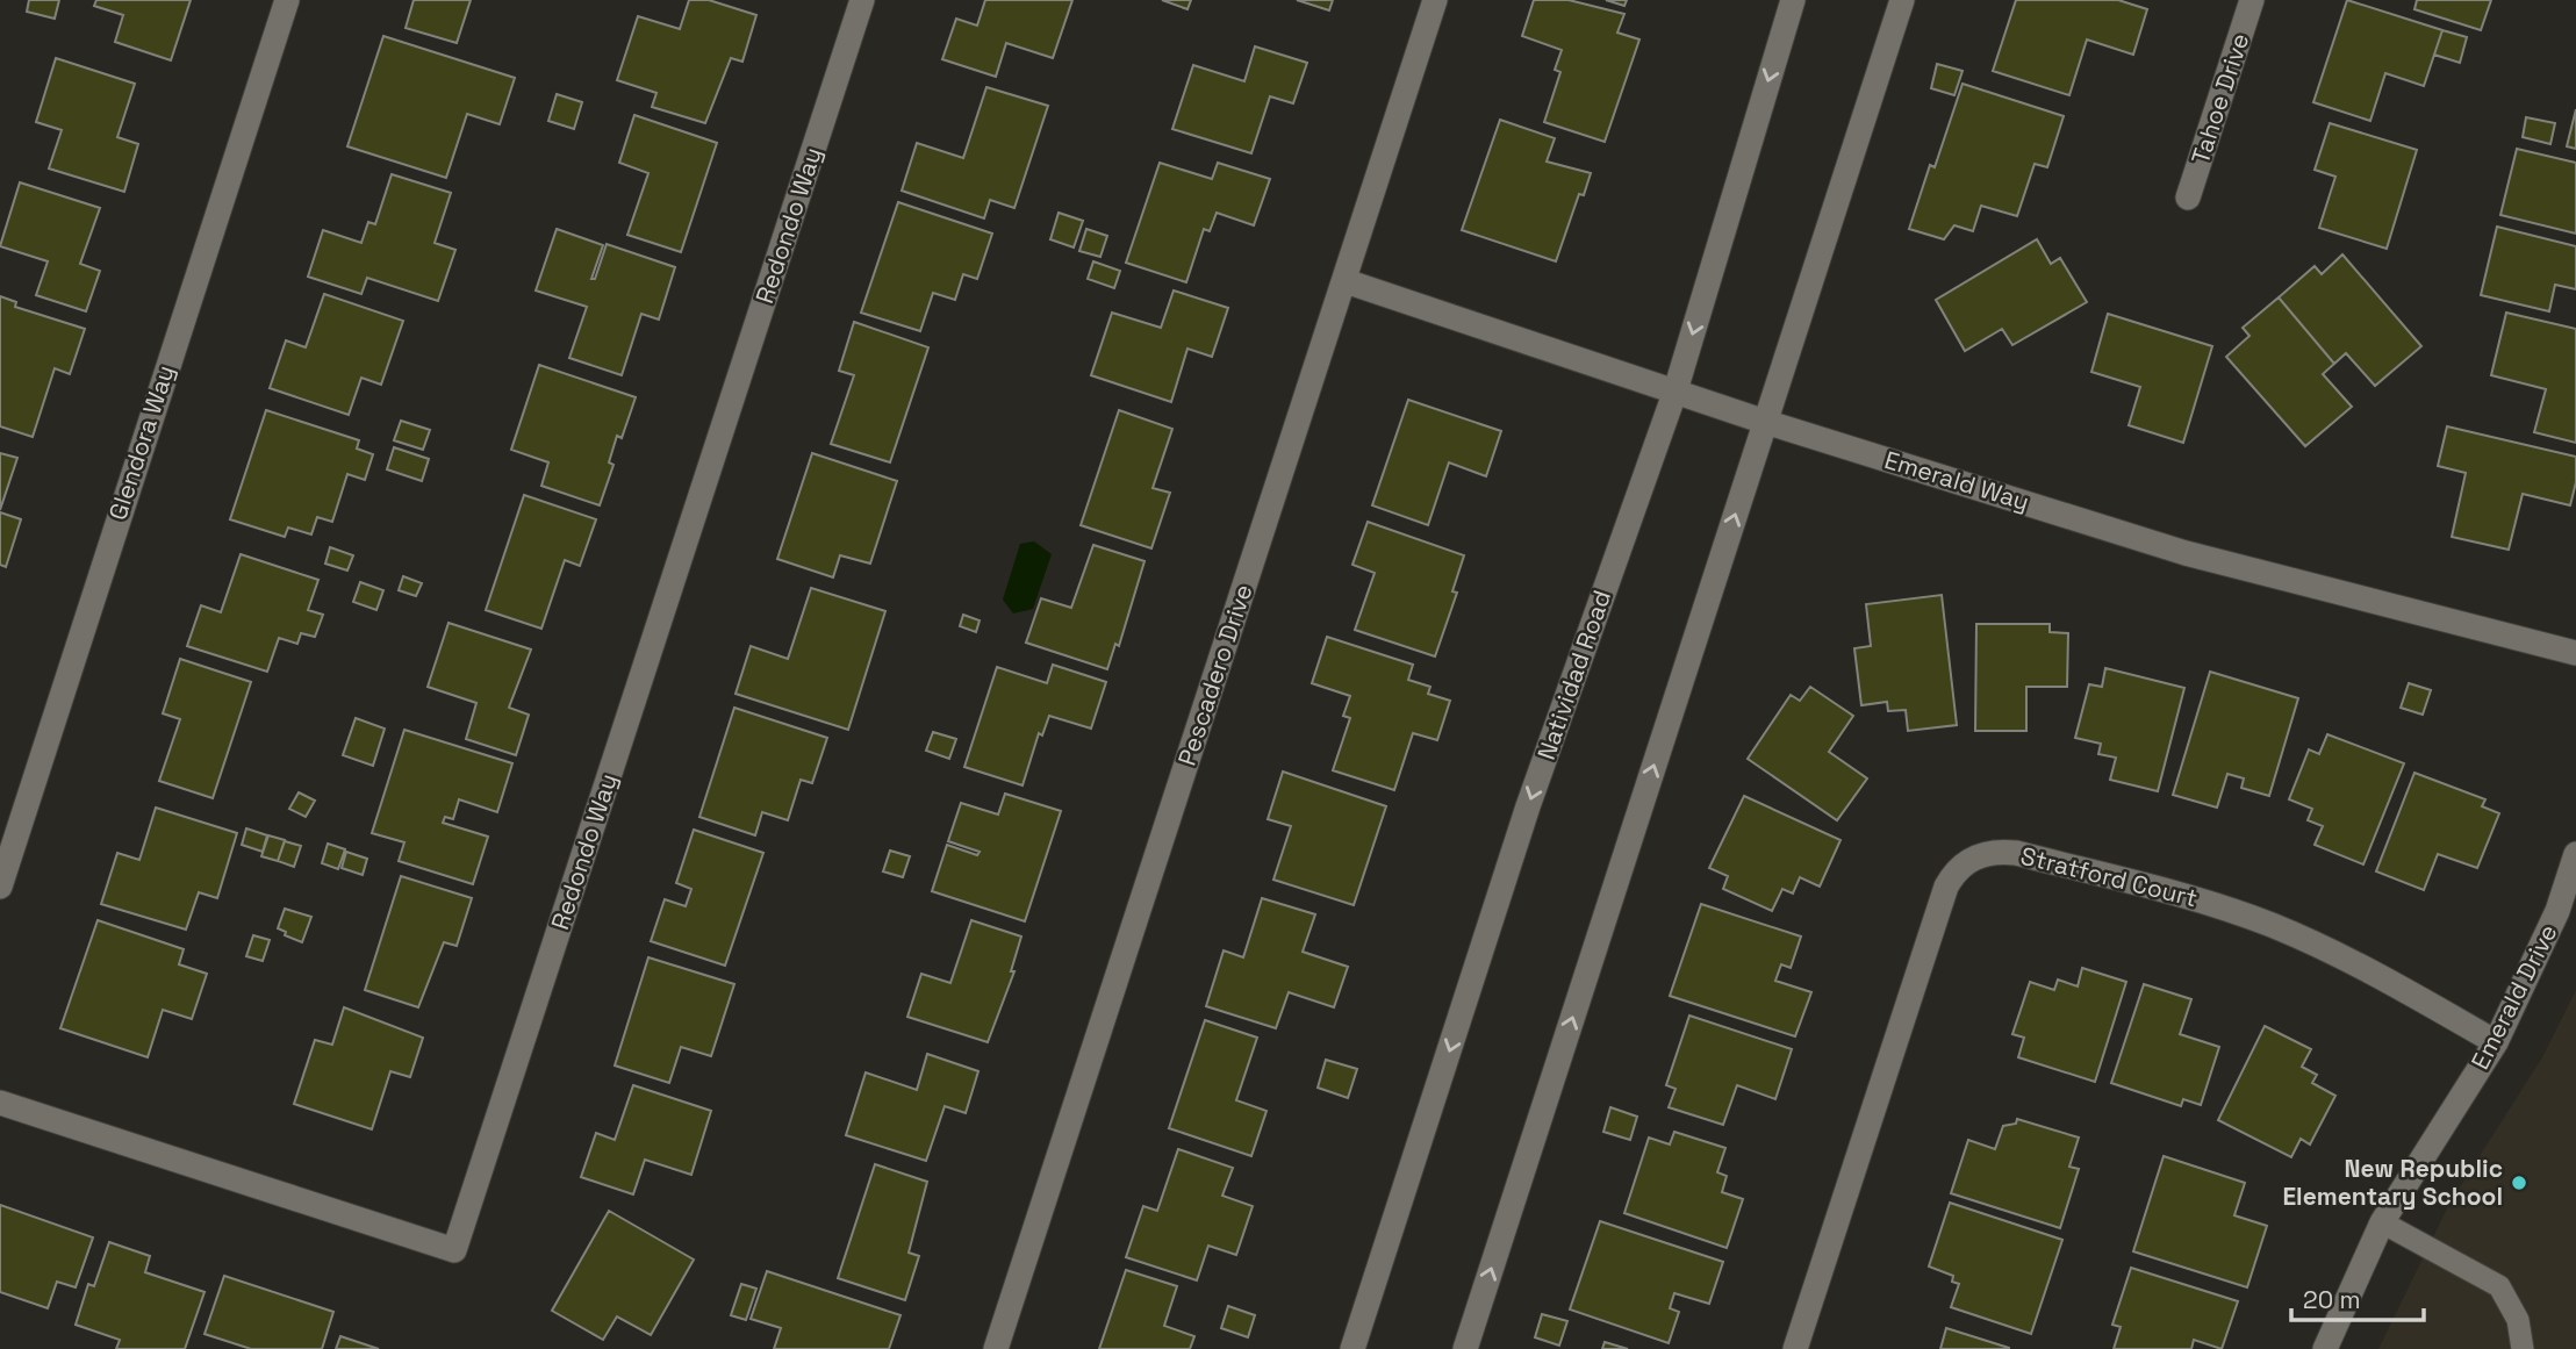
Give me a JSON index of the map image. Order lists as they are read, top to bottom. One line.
{"streets":{"street":["Tahoe Drive","Redondo Way","Glendora Way","Emerald Way","Pescadero Drive","Natividad Road","Stratford Court","Emerald Drive"]},"crossings":[["Emerald Way","Pescadero Drive"],["Emerald Way","Natividad Road"],["Stratford Court","Emerald Drive"]],"places":["New Republic Elementary School"],"scale_bar":"20 m"}
